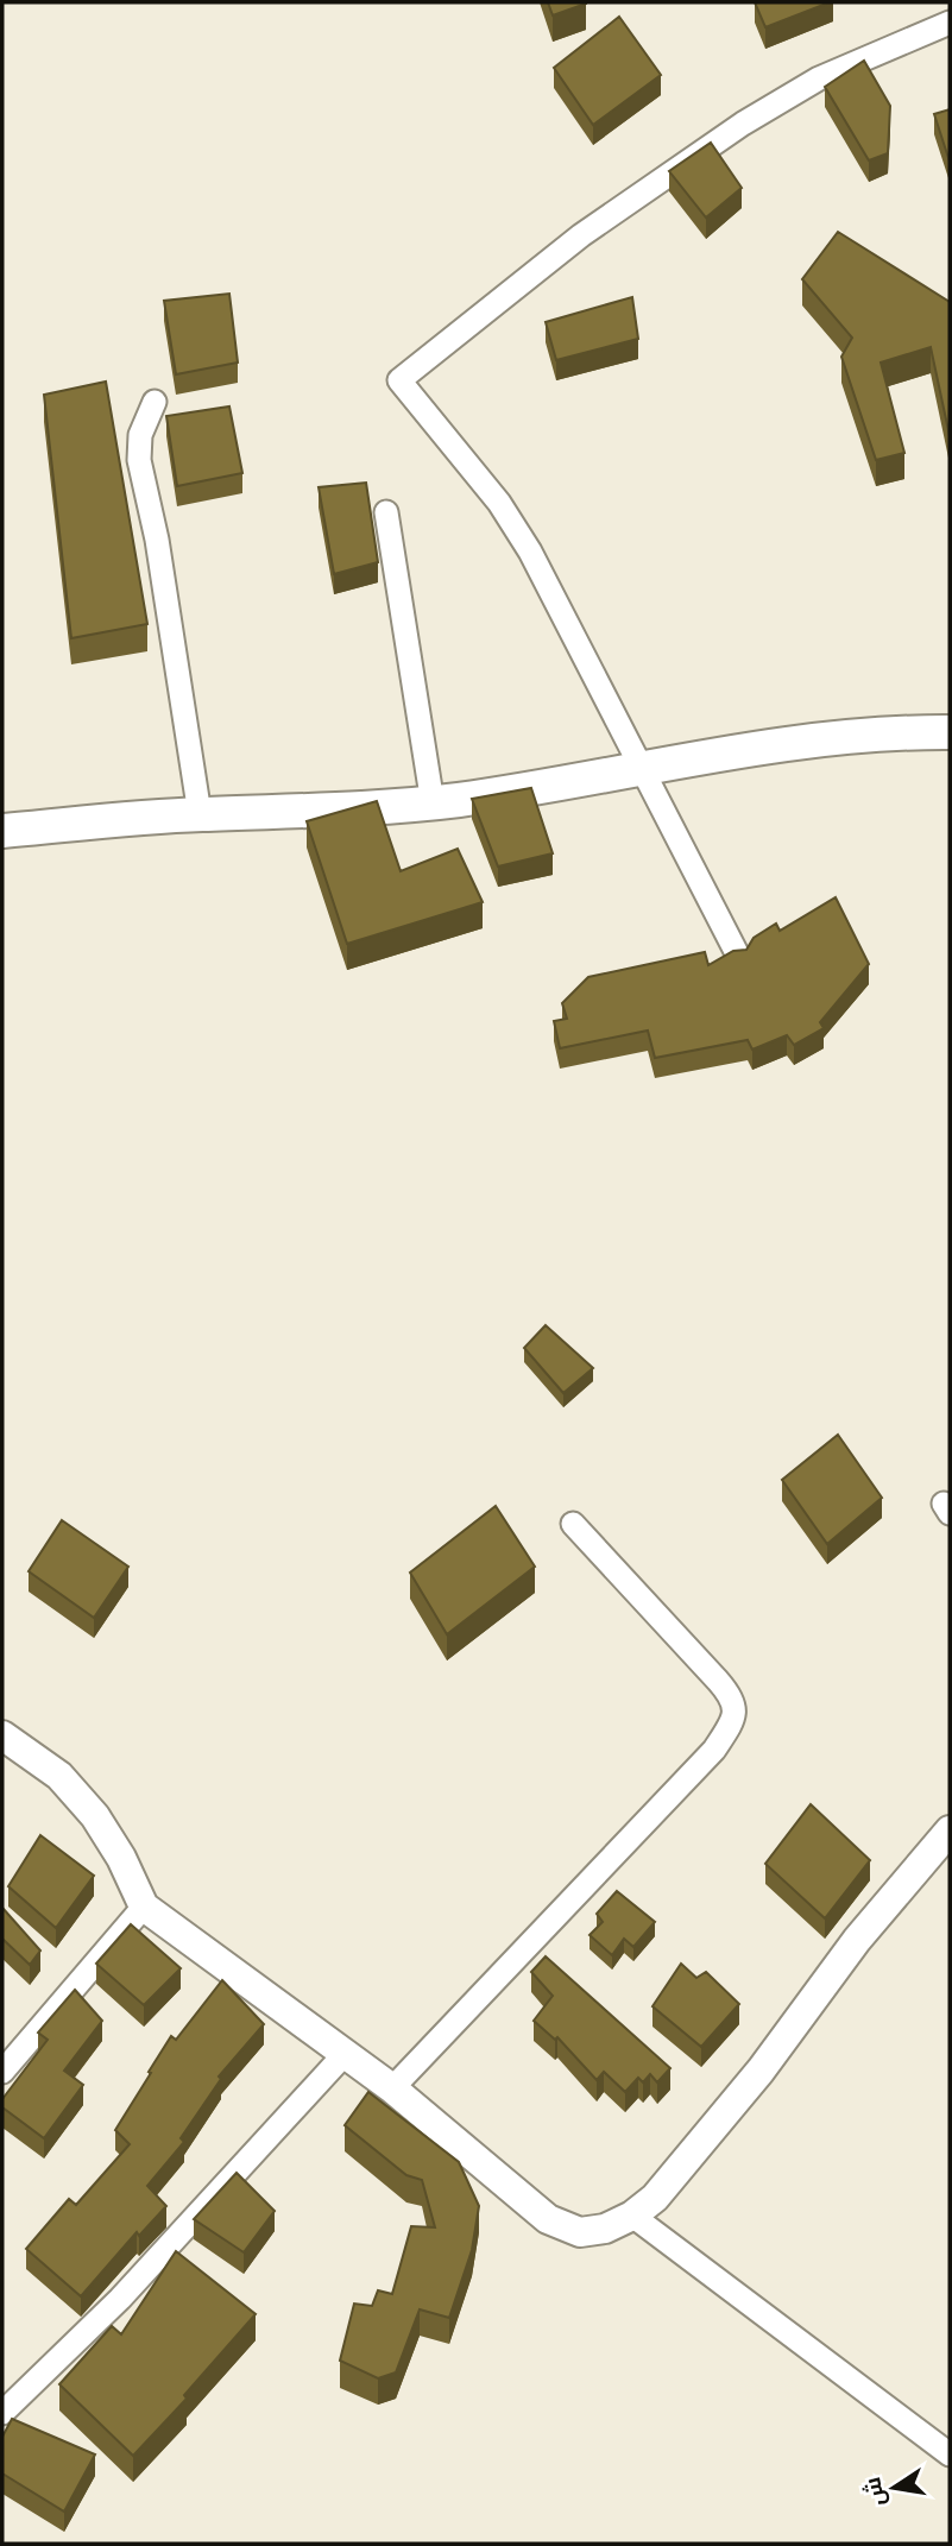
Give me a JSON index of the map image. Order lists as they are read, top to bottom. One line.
{"north":"left"}
